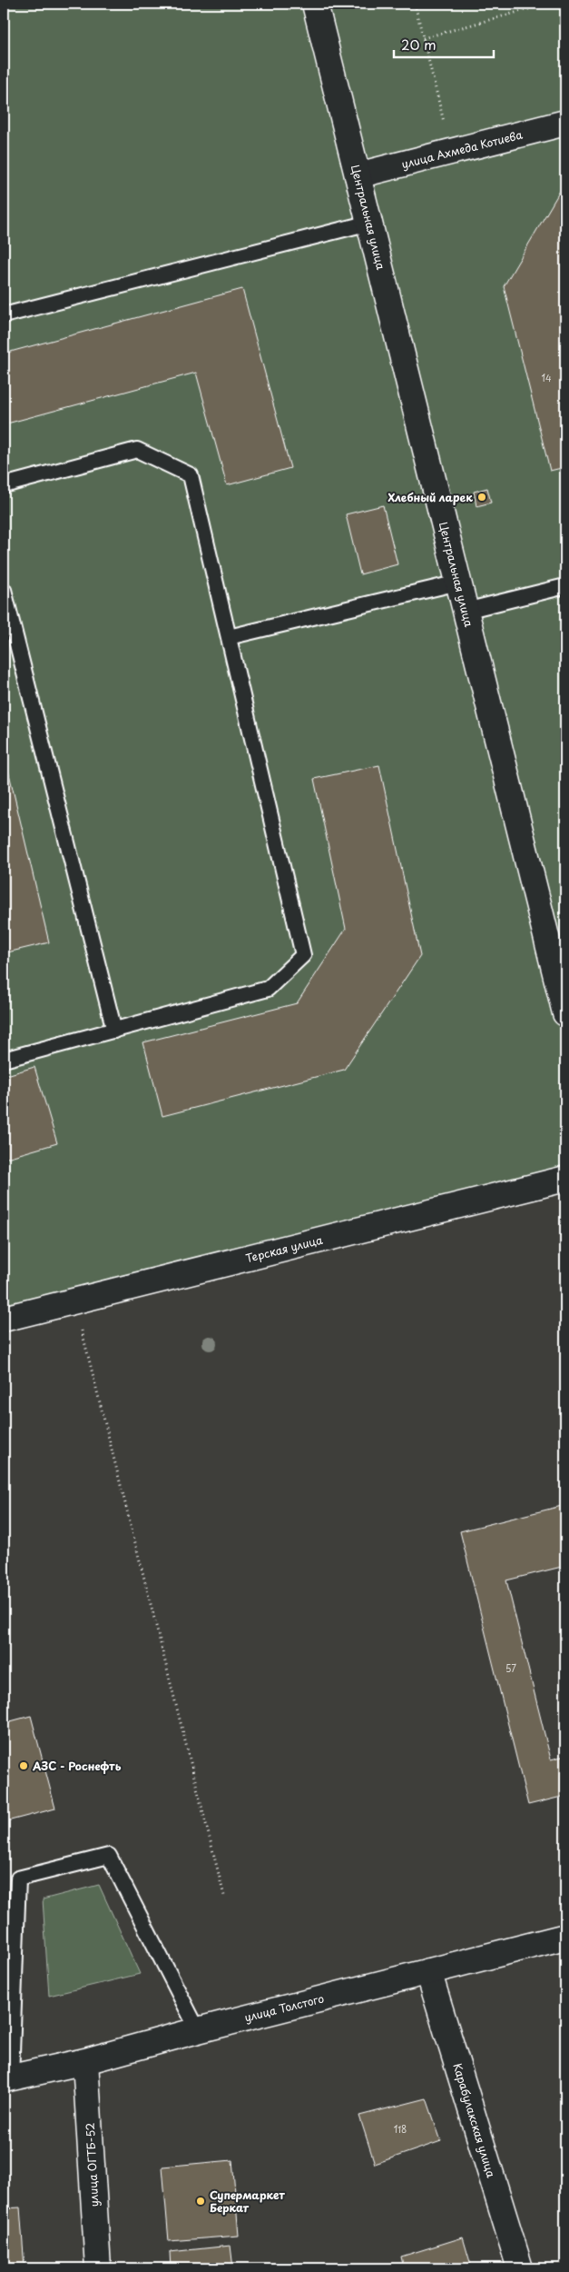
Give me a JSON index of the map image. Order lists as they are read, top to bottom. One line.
{"streets":{"street":["улица Ахмеда Котиева","Центральная улица","Терская улица","улица Толстого","Карабулакская улица","улица ОГТБ-52"]},"crossings":[["улица Ахмеда Котиева","Центральная улица"],["улица Толстого","Карабулакская улица"],["улица Толстого","улица ОГТБ-52"]],"places":["Хлебный ларек","АЗС - Роснефть","Супермаркет Беркат"],"house_numbers":["14","57","118"],"scale_bar":"20 m"}
